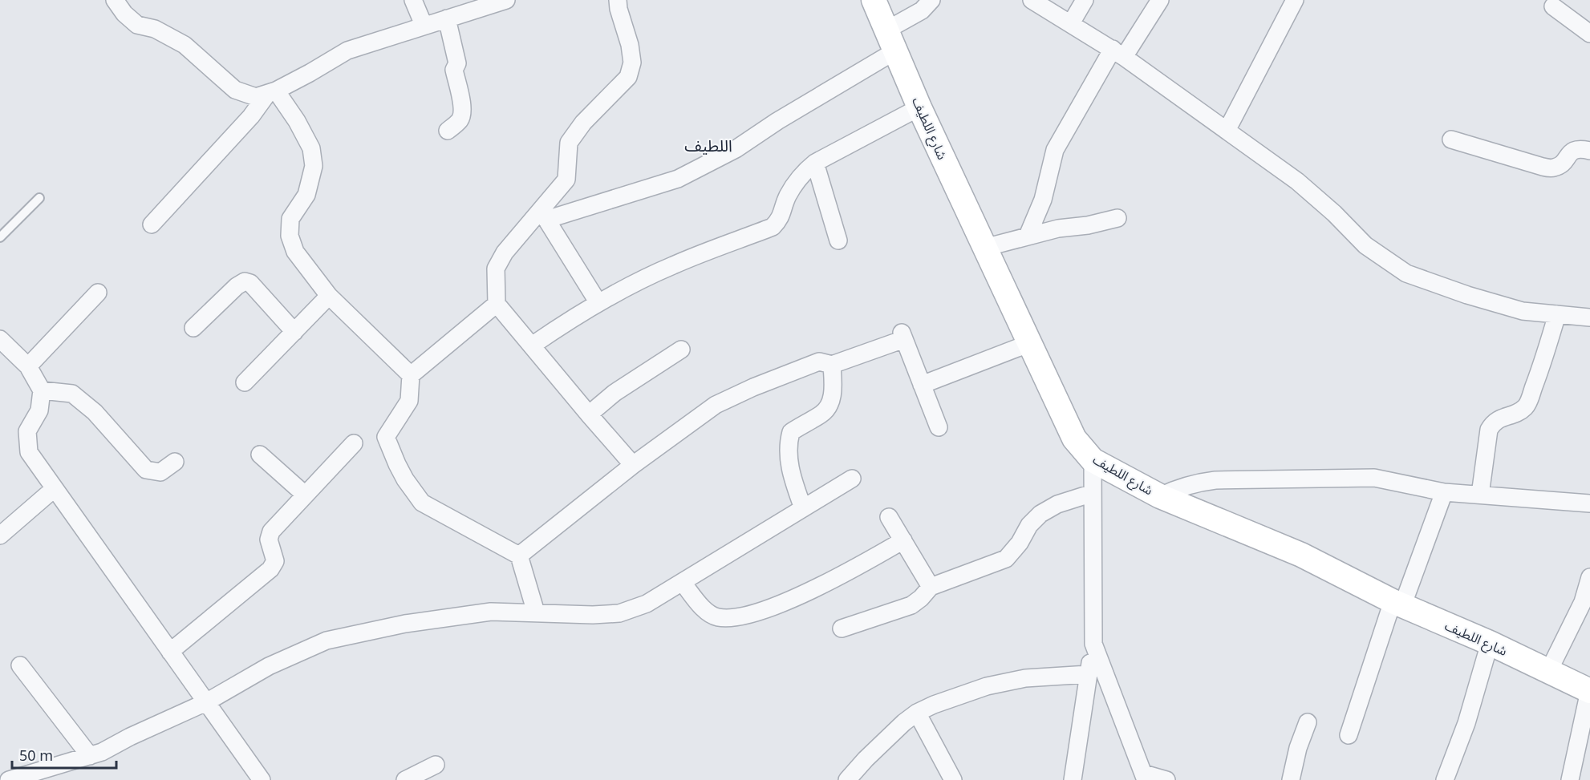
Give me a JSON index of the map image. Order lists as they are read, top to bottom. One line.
{"streets":{"street":["شارع اللطيف"]},"districts":["اللطيف"],"scale_bar":"50 m"}
